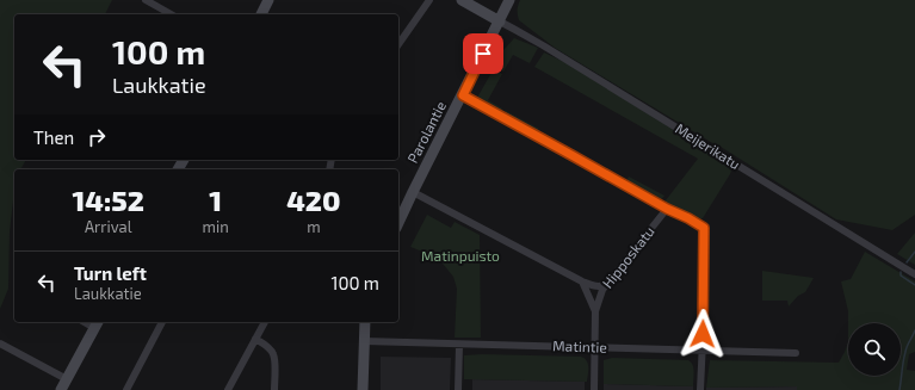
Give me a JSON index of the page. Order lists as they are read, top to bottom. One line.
{"streets":{"main road":["Parolantie"],"street":["Meijerikatu","Hipposkatu","Matintie"]},"crossings":[["Parolantie","Meijerikatu"]],"parks":["Matinpuisto"],"page":{"turn":["100 m","Laukkatie"],"then":"Then","eta":["14:52","Arrival","1","min","420","m"],"list":[{"name":"Turn left","note":"Laukkatie","value":"100 m"}]}}
